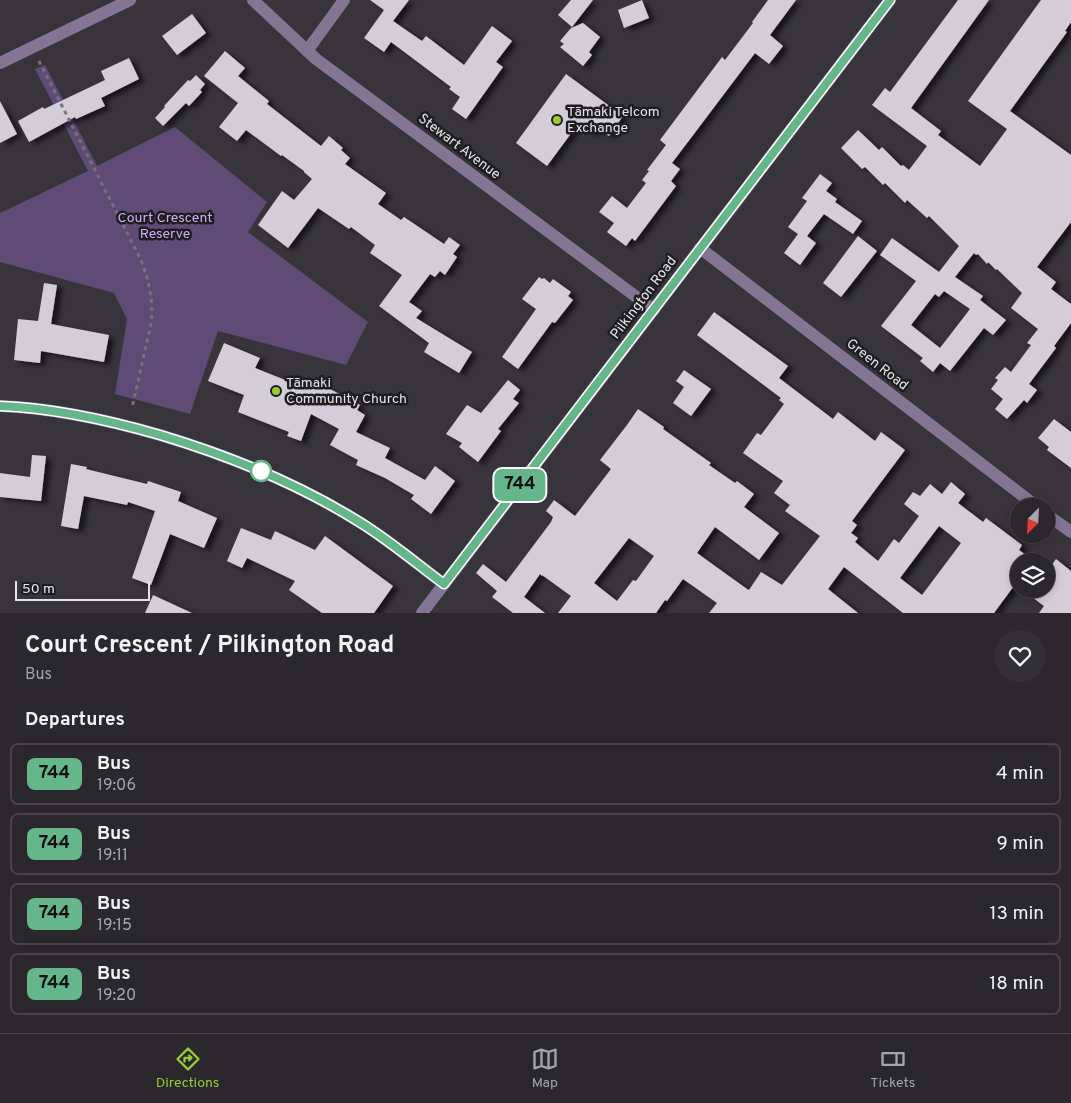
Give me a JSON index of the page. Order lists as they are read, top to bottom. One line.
{"streets":{"street":["Stewart Avenue","Pilkington Road","Green Road"]},"crossings":[["Stewart Avenue","Pilkington Road"],["Pilkington Road","Green Road"]],"parks":["Court Crescent Reserve"],"places":["Tāmaki Telcom Exchange","Tāmaki Community Church"],"lines":["bus line 744"],"scale_bar":"50 m","north":"bottom left","page":{"on_map":"744","scale":"50 m","heading":[["Court Crescent / Pilkington Road","Bus"],"Departures"],"list":[{"mark":"744","name":"Bus","note":"19:06","value":"4 min"},{"mark":"744","name":"Bus","note":"19:11","value":"9 min"},{"mark":"744","name":"Bus","note":"19:15","value":"13 min"},{"mark":"744","name":"Bus","note":"19:20","value":"18 min"}],"tabs":["Directions","Map","Tickets"]}}
